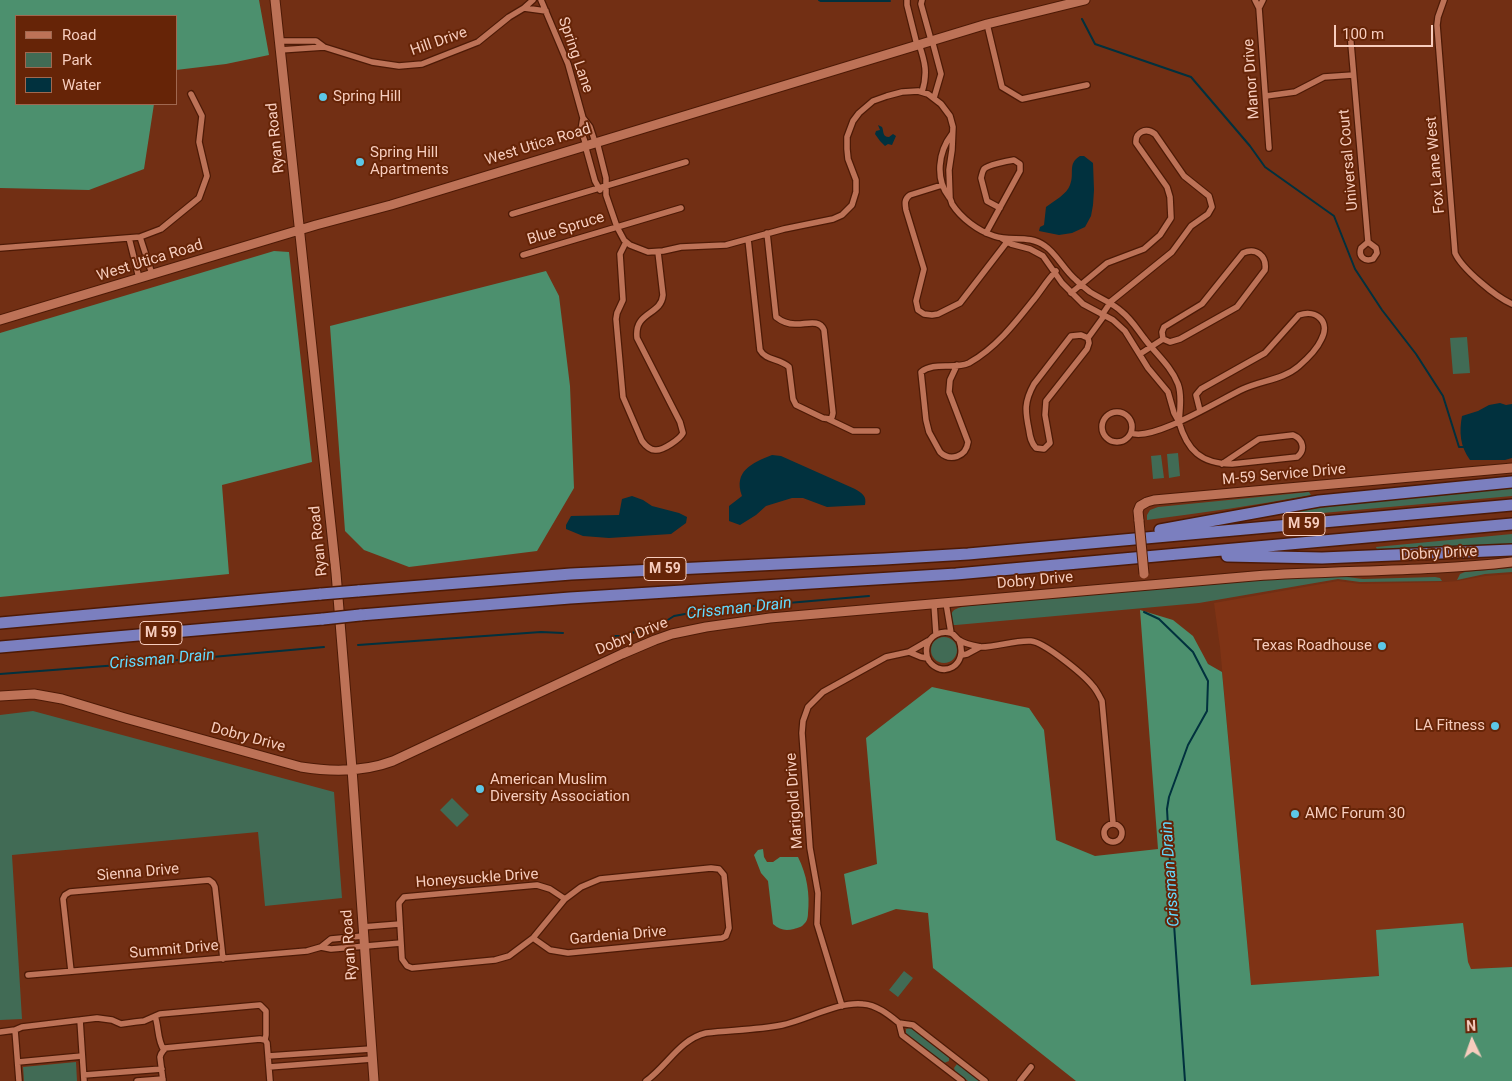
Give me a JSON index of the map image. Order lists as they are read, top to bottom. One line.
{"streets":{"highway":["M 59"],"street":["Hill Drive","Spring Lane","Manor Drive","Ryan Road","West Utica Road","Universal Court","Fox Lane West","Blue Spruce","M-59 Service Drive","Dobry Drive","Marigold Drive","Sienna Drive","Honeysuckle Drive","Gardenia Drive","Summit Drive"]},"crossings":[["Hill Drive","Ryan Road"],["Spring Lane","West Utica Road"],["Ryan Road","West Utica Road"],["Ryan Road","Dobry Drive"],["Ryan Road","Summit Drive"],["M-59 Service Drive","Dobry Drive"],["Sienna Drive","Summit Drive"],["Honeysuckle Drive","Gardenia Drive"]],"water":["Crissman Drain"],"places":["Spring Hill","Spring Hill Apartments","Texas Roadhouse","LA Fitness","American Muslim Diversity Association","AMC Forum 30"],"legend":["Road","Park","Water"],"scale_bar":"100 m","north":"top"}
